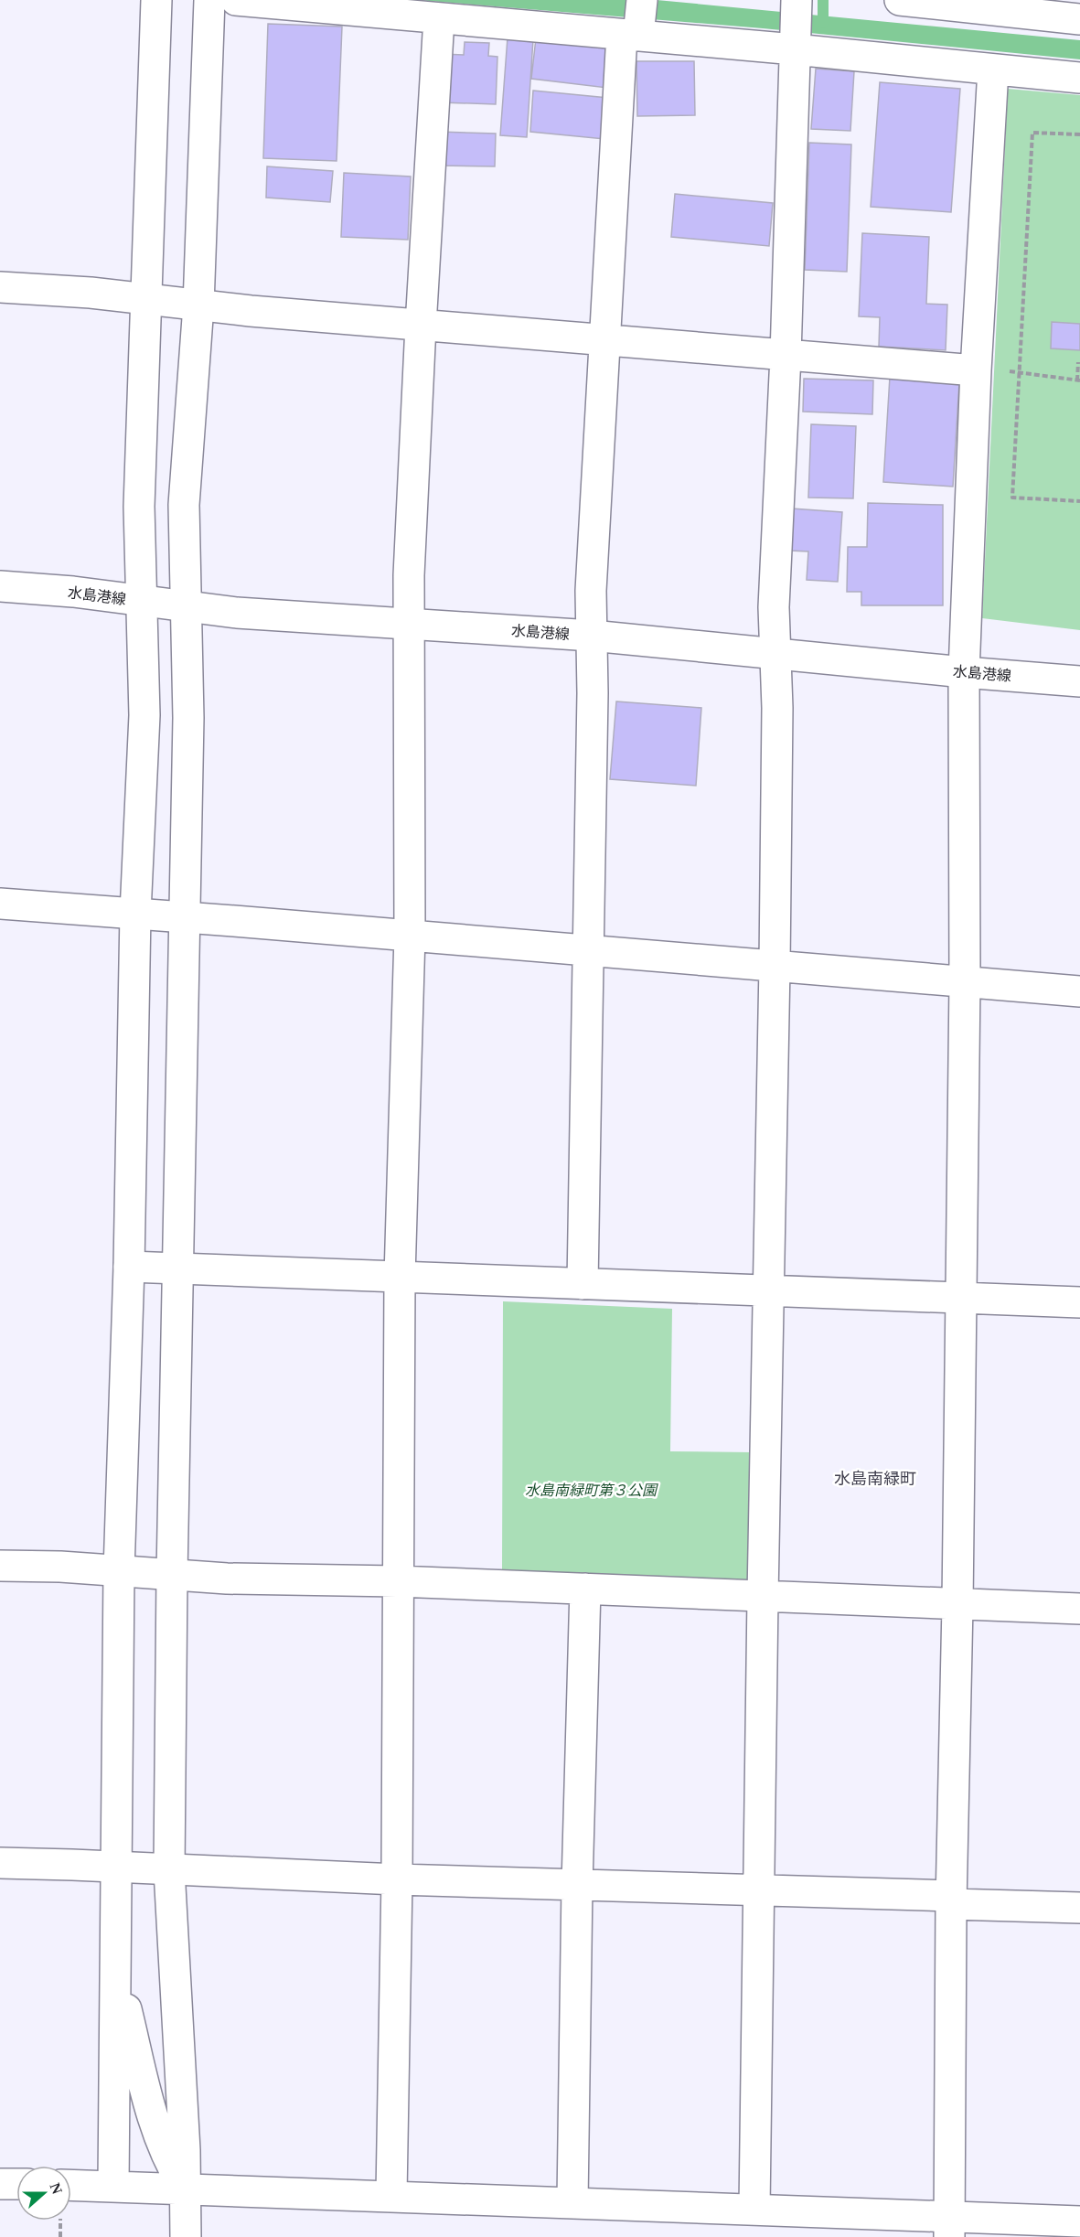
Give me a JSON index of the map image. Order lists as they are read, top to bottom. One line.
{"streets":{"street":["水島港線"]},"districts":["水島南緑町"],"parks":["水島南緑町第３公園"],"north":"right"}
